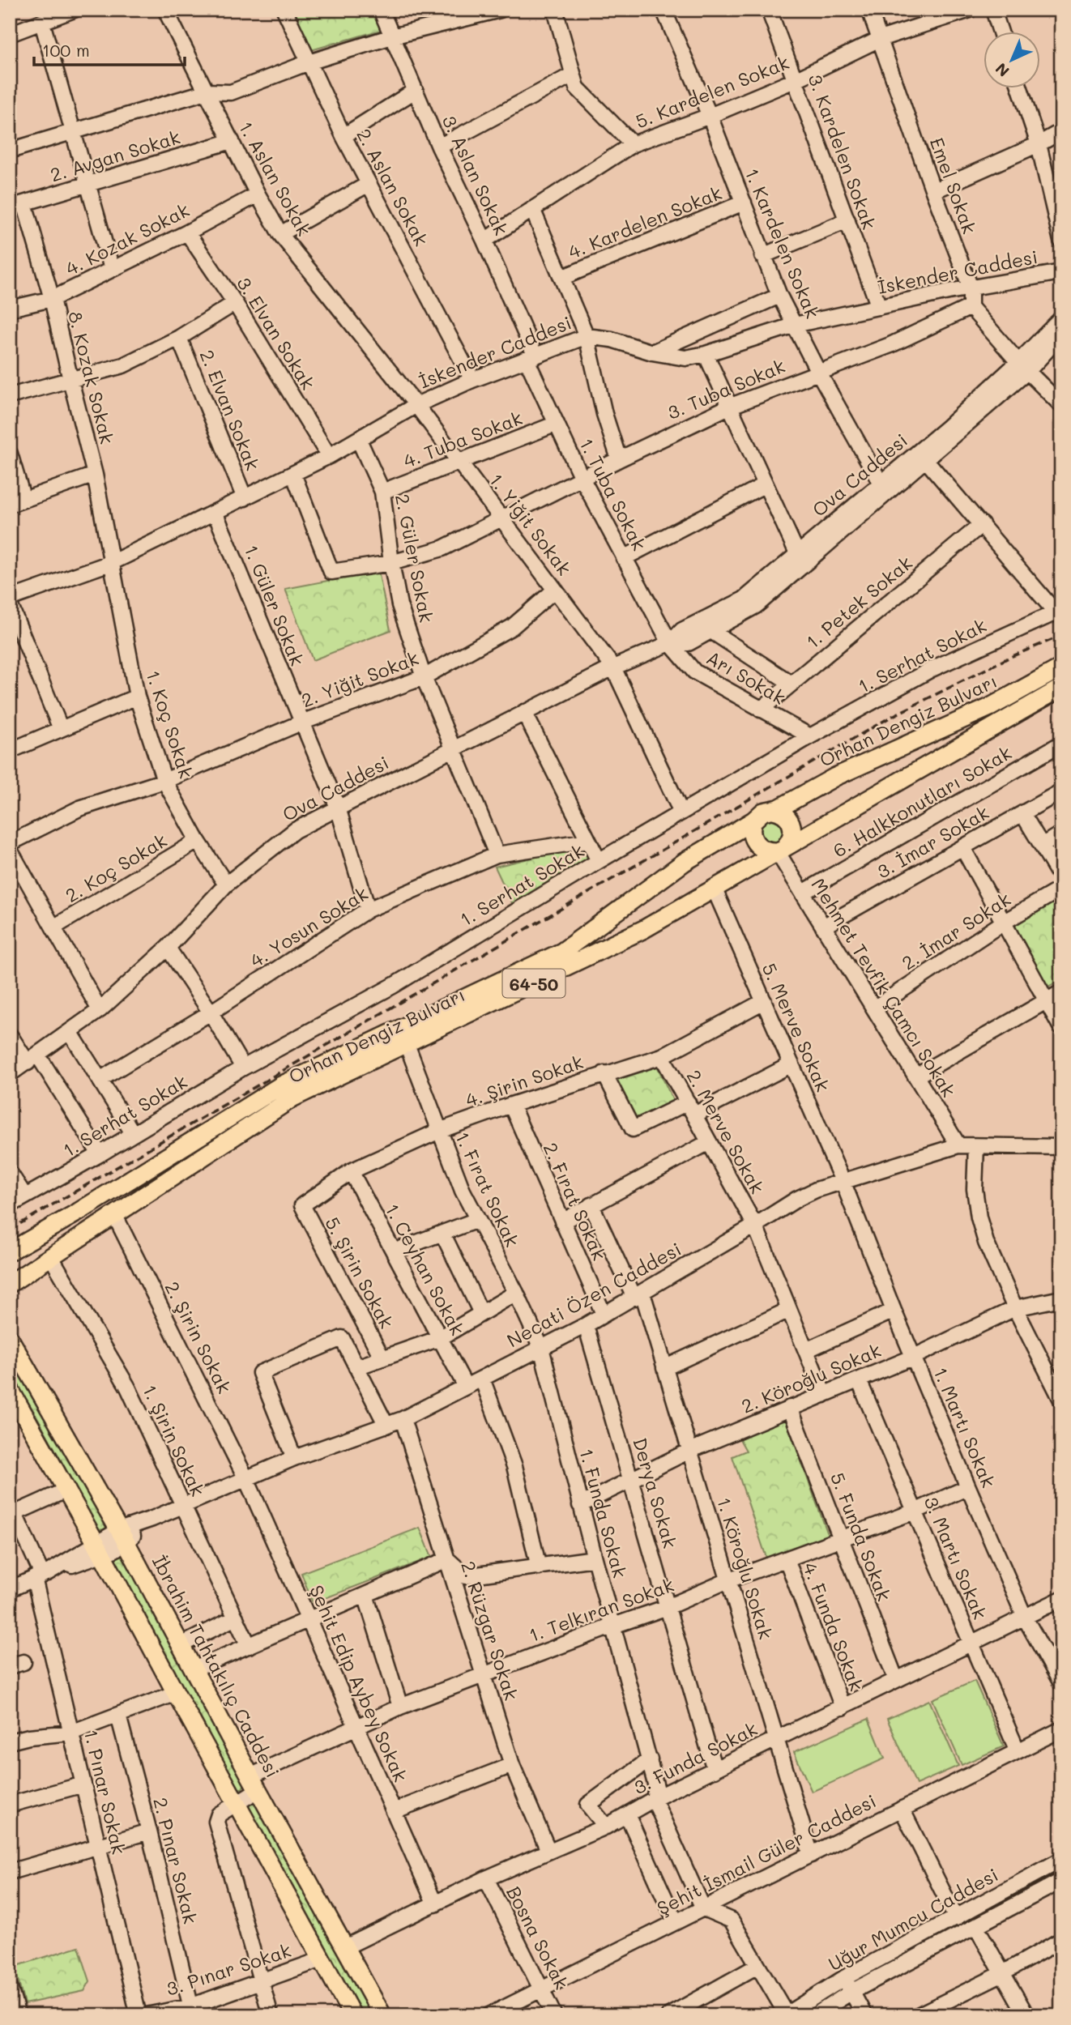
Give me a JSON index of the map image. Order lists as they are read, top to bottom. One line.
{"streets":{"main road":["Orhan Dengiz Bulvarı","64-50","İbrahim Tahtakılıç Caddesi"],"street":["5. Kardelen Sokak","3. Kardelen Sokak","2. Avgan Sokak","3. Aslan Sokak","1. Aslan Sokak","Emel Sokak","2. Aslan Sokak","4. Kardelen Sokak","4. Kozak Sokak","1. Kardelen Sokak","İskender Caddesi","3. Elvan Sokak","8. Kozak Sokak","3. Tuba Sokak","2. Elvan Sokak","4. Tuba Sokak","Ova Caddesi","1. Tuba Sokak","1. Yiğit Sokak","2. Güler Sokak","1. Petek Sokak","1. Güler Sokak","1. Serhat Sokak","Arı Sokak","2. Yiğit Sokak","1. Koç Sokak","6. Halkkonutları Sokak","3. İmar Sokak","2. Koç Sokak","4. Yosun Sokak","2. İmar Sokak","Mehmet Tevfik Çamcı Sokak","5. Merve Sokak","4. Şirin Sokak","2. Merve Sokak","1. Fırat Sokak","2. Fırat Sokak","1. Ceyhan Sokak","5. Şirin Sokak","Necati Özen Caddesi","2. Şirin Sokak","2. Köroğlu Sokak","1. Martı Sokak","1. Şirin Sokak","Derya Sokak","1. Funda Sokak","5. Funda Sokak","3. Martı Sokak","1. Köroğlu Sokak","1. Telkıran Sokak","4. Funda Sokak","2. Rüzgar Sokak","Şehit Edip Aybey Sokak","3. Funda Sokak","1. Pınar Sokak","Şehit İsmail Güler Caddesi","2. Pınar Sokak","Uğur Mumcu Caddesi","Bosna Sokak","3. Pınar Sokak"]},"crossings":[["5. Kardelen Sokak","3. Kardelen Sokak"],["5. Kardelen Sokak","3. Aslan Sokak"],["5. Kardelen Sokak","Emel Sokak"],["5. Kardelen Sokak","1. Kardelen Sokak"],["3. Kardelen Sokak","İskender Caddesi"],["2. Avgan Sokak","1. Aslan Sokak"],["2. Avgan Sokak","8. Kozak Sokak"],["3. Aslan Sokak","İskender Caddesi"],["3. Aslan Sokak","1. Tuba Sokak"],["1. Aslan Sokak","4. Kozak Sokak"],["1. Aslan Sokak","İskender Caddesi"],["1. Aslan Sokak","1. Yiğit Sokak"],["Emel Sokak","İskender Caddesi"],["Emel Sokak","3. Tuba Sokak"],["2. Aslan Sokak","İskender Caddesi"],["4. Kardelen Sokak","1. Kardelen Sokak"],["4. Kozak Sokak","3. Elvan Sokak"],["4. Kozak Sokak","8. Kozak Sokak"],["1. Kardelen Sokak","İskender Caddesi"],["1. Kardelen Sokak","3. Tuba Sokak"],["1. Kardelen Sokak","Ova Caddesi"],["İskender Caddesi","3. Elvan Sokak"],["İskender Caddesi","8. Kozak Sokak"],["İskender Caddesi","3. Tuba Sokak"],["İskender Caddesi","2. Elvan Sokak"],["İskender Caddesi","1. Tuba Sokak"],["İskender Caddesi","1. Yiğit Sokak"],["İskender Caddesi","2. Güler Sokak"],["İskender Caddesi","1. Güler Sokak"],["İskender Caddesi","1. Koç Sokak"],["8. Kozak Sokak","1. Koç Sokak"],["3. Tuba Sokak","1. Tuba Sokak"],["3. Tuba Sokak","1. Yiğit Sokak"],["3. Tuba Sokak","2. Güler Sokak"],["4. Tuba Sokak","1. Tuba Sokak"],["4. Tuba Sokak","1. Yiğit Sokak"],["4. Tuba Sokak","2. Güler Sokak"],["Ova Caddesi","1. Tuba Sokak"],["Ova Caddesi","1. Yiğit Sokak"],["Ova Caddesi","2. Güler Sokak"],["Ova Caddesi","1. Güler Sokak"],["Ova Caddesi","Arı Sokak"],["Ova Caddesi","1. Koç Sokak"],["1. Tuba Sokak","Arı Sokak"],["1. Yiğit Sokak","1. Serhat Sokak"],["1. Yiğit Sokak","2. Yiğit Sokak"],["2. Güler Sokak","2. Yiğit Sokak"],["2. Güler Sokak","4. Yosun Sokak"],["1. Petek Sokak","Arı Sokak"],["1. Güler Sokak","2. Yiğit Sokak"],["1. Güler Sokak","4. Yosun Sokak"],["1. Serhat Sokak","Arı Sokak"],["2. Yiğit Sokak","1. Koç Sokak"],["Orhan Dengiz Bulvarı","Mehmet Tevfik Çamcı Sokak"],["Orhan Dengiz Bulvarı","5. Merve Sokak"],["Orhan Dengiz Bulvarı","1. Fırat Sokak"],["Orhan Dengiz Bulvarı","2. Şirin Sokak"],["Orhan Dengiz Bulvarı","1. Şirin Sokak"],["1. Koç Sokak","2. Koç Sokak"],["6. Halkkonutları Sokak","Mehmet Tevfik Çamcı Sokak"],["3. İmar Sokak","Mehmet Tevfik Çamcı Sokak"],["2. İmar Sokak","Mehmet Tevfik Çamcı Sokak"],["Mehmet Tevfik Çamcı Sokak","Necati Özen Caddesi"],["5. Merve Sokak","4. Şirin Sokak"],["5. Merve Sokak","Necati Özen Caddesi"],["5. Merve Sokak","1. Martı Sokak"],["4. Şirin Sokak","2. Merve Sokak"],["4. Şirin Sokak","1. Fırat Sokak"],["4. Şirin Sokak","2. Fırat Sokak"],["4. Şirin Sokak","1. Ceyhan Sokak"],["4. Şirin Sokak","5. Şirin Sokak"],["2. Merve Sokak","Necati Özen Caddesi"],["2. Merve Sokak","2. Köroğlu Sokak"],["1. Fırat Sokak","Necati Özen Caddesi"],["1. Fırat Sokak","1. Funda Sokak"],["2. Fırat Sokak","Necati Özen Caddesi"],["1. Ceyhan Sokak","Necati Özen Caddesi"],["Necati Özen Caddesi","2. Şirin Sokak"],["Necati Özen Caddesi","1. Martı Sokak"],["Necati Özen Caddesi","1. Şirin Sokak"],["Necati Özen Caddesi","Derya Sokak"],["Necati Özen Caddesi","1. Funda Sokak"],["Necati Özen Caddesi","1. Köroğlu Sokak"],["Necati Özen Caddesi","2. Rüzgar Sokak"],["Necati Özen Caddesi","İbrahim Tahtakılıç Caddesi"],["Necati Özen Caddesi","Şehit Edip Aybey Sokak"],["Necati Özen Caddesi","1. Pınar Sokak"],["2. Şirin Sokak","Şehit Edip Aybey Sokak"],["2. Köroğlu Sokak","1. Martı Sokak"],["2. Köroğlu Sokak","Derya Sokak"],["2. Köroğlu Sokak","1. Funda Sokak"],["2. Köroğlu Sokak","5. Funda Sokak"],["2. Köroğlu Sokak","3. Martı Sokak"],["2. Köroğlu Sokak","1. Köroğlu Sokak"],["1. Martı Sokak","1. Telkıran Sokak"],["1. Martı Sokak","3. Funda Sokak"],["Derya Sokak","1. Telkıran Sokak"],["Derya Sokak","3. Funda Sokak"],["1. Funda Sokak","1. Telkıran Sokak"],["1. Funda Sokak","3. Funda Sokak"],["1. Funda Sokak","Şehit İsmail Güler Caddesi"],["5. Funda Sokak","1. Telkıran Sokak"],["5. Funda Sokak","3. Funda Sokak"],["3. Martı Sokak","1. Telkıran Sokak"],["3. Martı Sokak","3. Funda Sokak"],["3. Martı Sokak","Şehit İsmail Güler Caddesi"],["1. Köroğlu Sokak","1. Telkıran Sokak"],["1. Köroğlu Sokak","3. Funda Sokak"],["1. Köroğlu Sokak","Şehit İsmail Güler Caddesi"],["1. Telkıran Sokak","4. Funda Sokak"],["1. Telkıran Sokak","2. Rüzgar Sokak"],["1. Telkıran Sokak","İbrahim Tahtakılıç Caddesi"],["1. Telkıran Sokak","Şehit Edip Aybey Sokak"],["1. Telkıran Sokak","3. Pınar Sokak"],["4. Funda Sokak","3. Funda Sokak"],["2. Rüzgar Sokak","3. Funda Sokak"],["İbrahim Tahtakılıç Caddesi","3. Funda Sokak"],["Şehit Edip Aybey Sokak","3. Funda Sokak"],["3. Funda Sokak","Bosna Sokak"],["Şehit İsmail Güler Caddesi","Bosna Sokak"],["2. Pınar Sokak","3. Pınar Sokak"]],"scale_bar":"100 m","north":"bottom left"}
